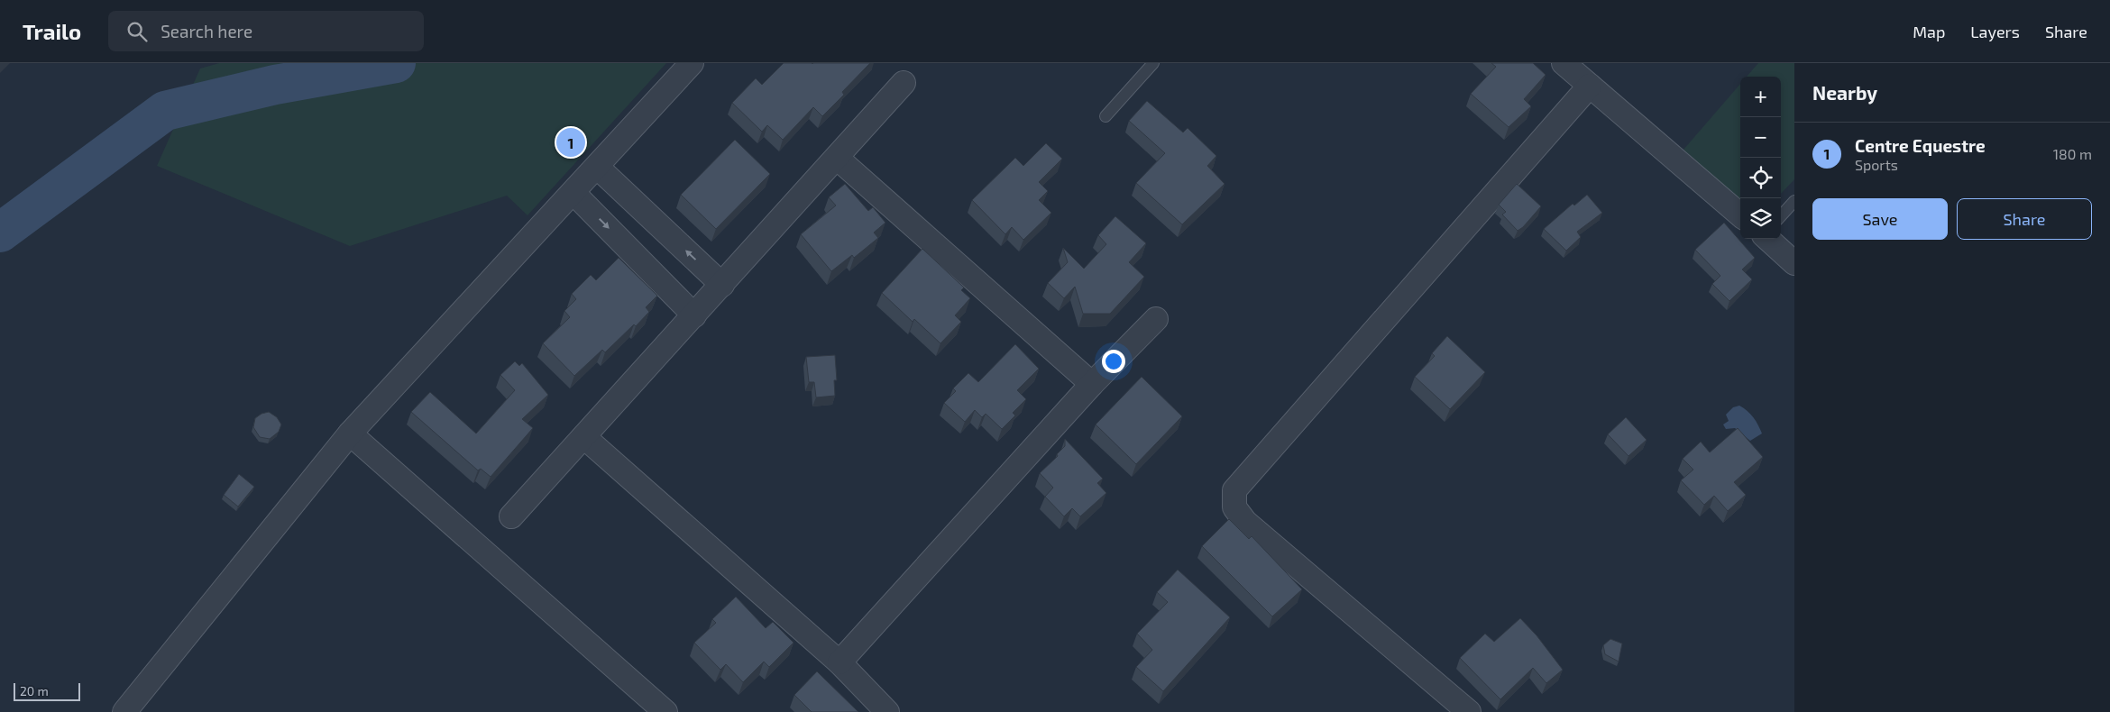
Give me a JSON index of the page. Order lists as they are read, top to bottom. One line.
{"scale_bar":"20 m","page":{"header":"Trailo","search":"Search here","nav":["Map","Layers","Share"],"heading":"Nearby","map_buttons":["+","−"],"list":[{"mark":"1","name":"Centre Equestre","note":"Sports","value":"180 m"}],"pins":"1","buttons":["Save","Share"],"scale":"20 m"}}
